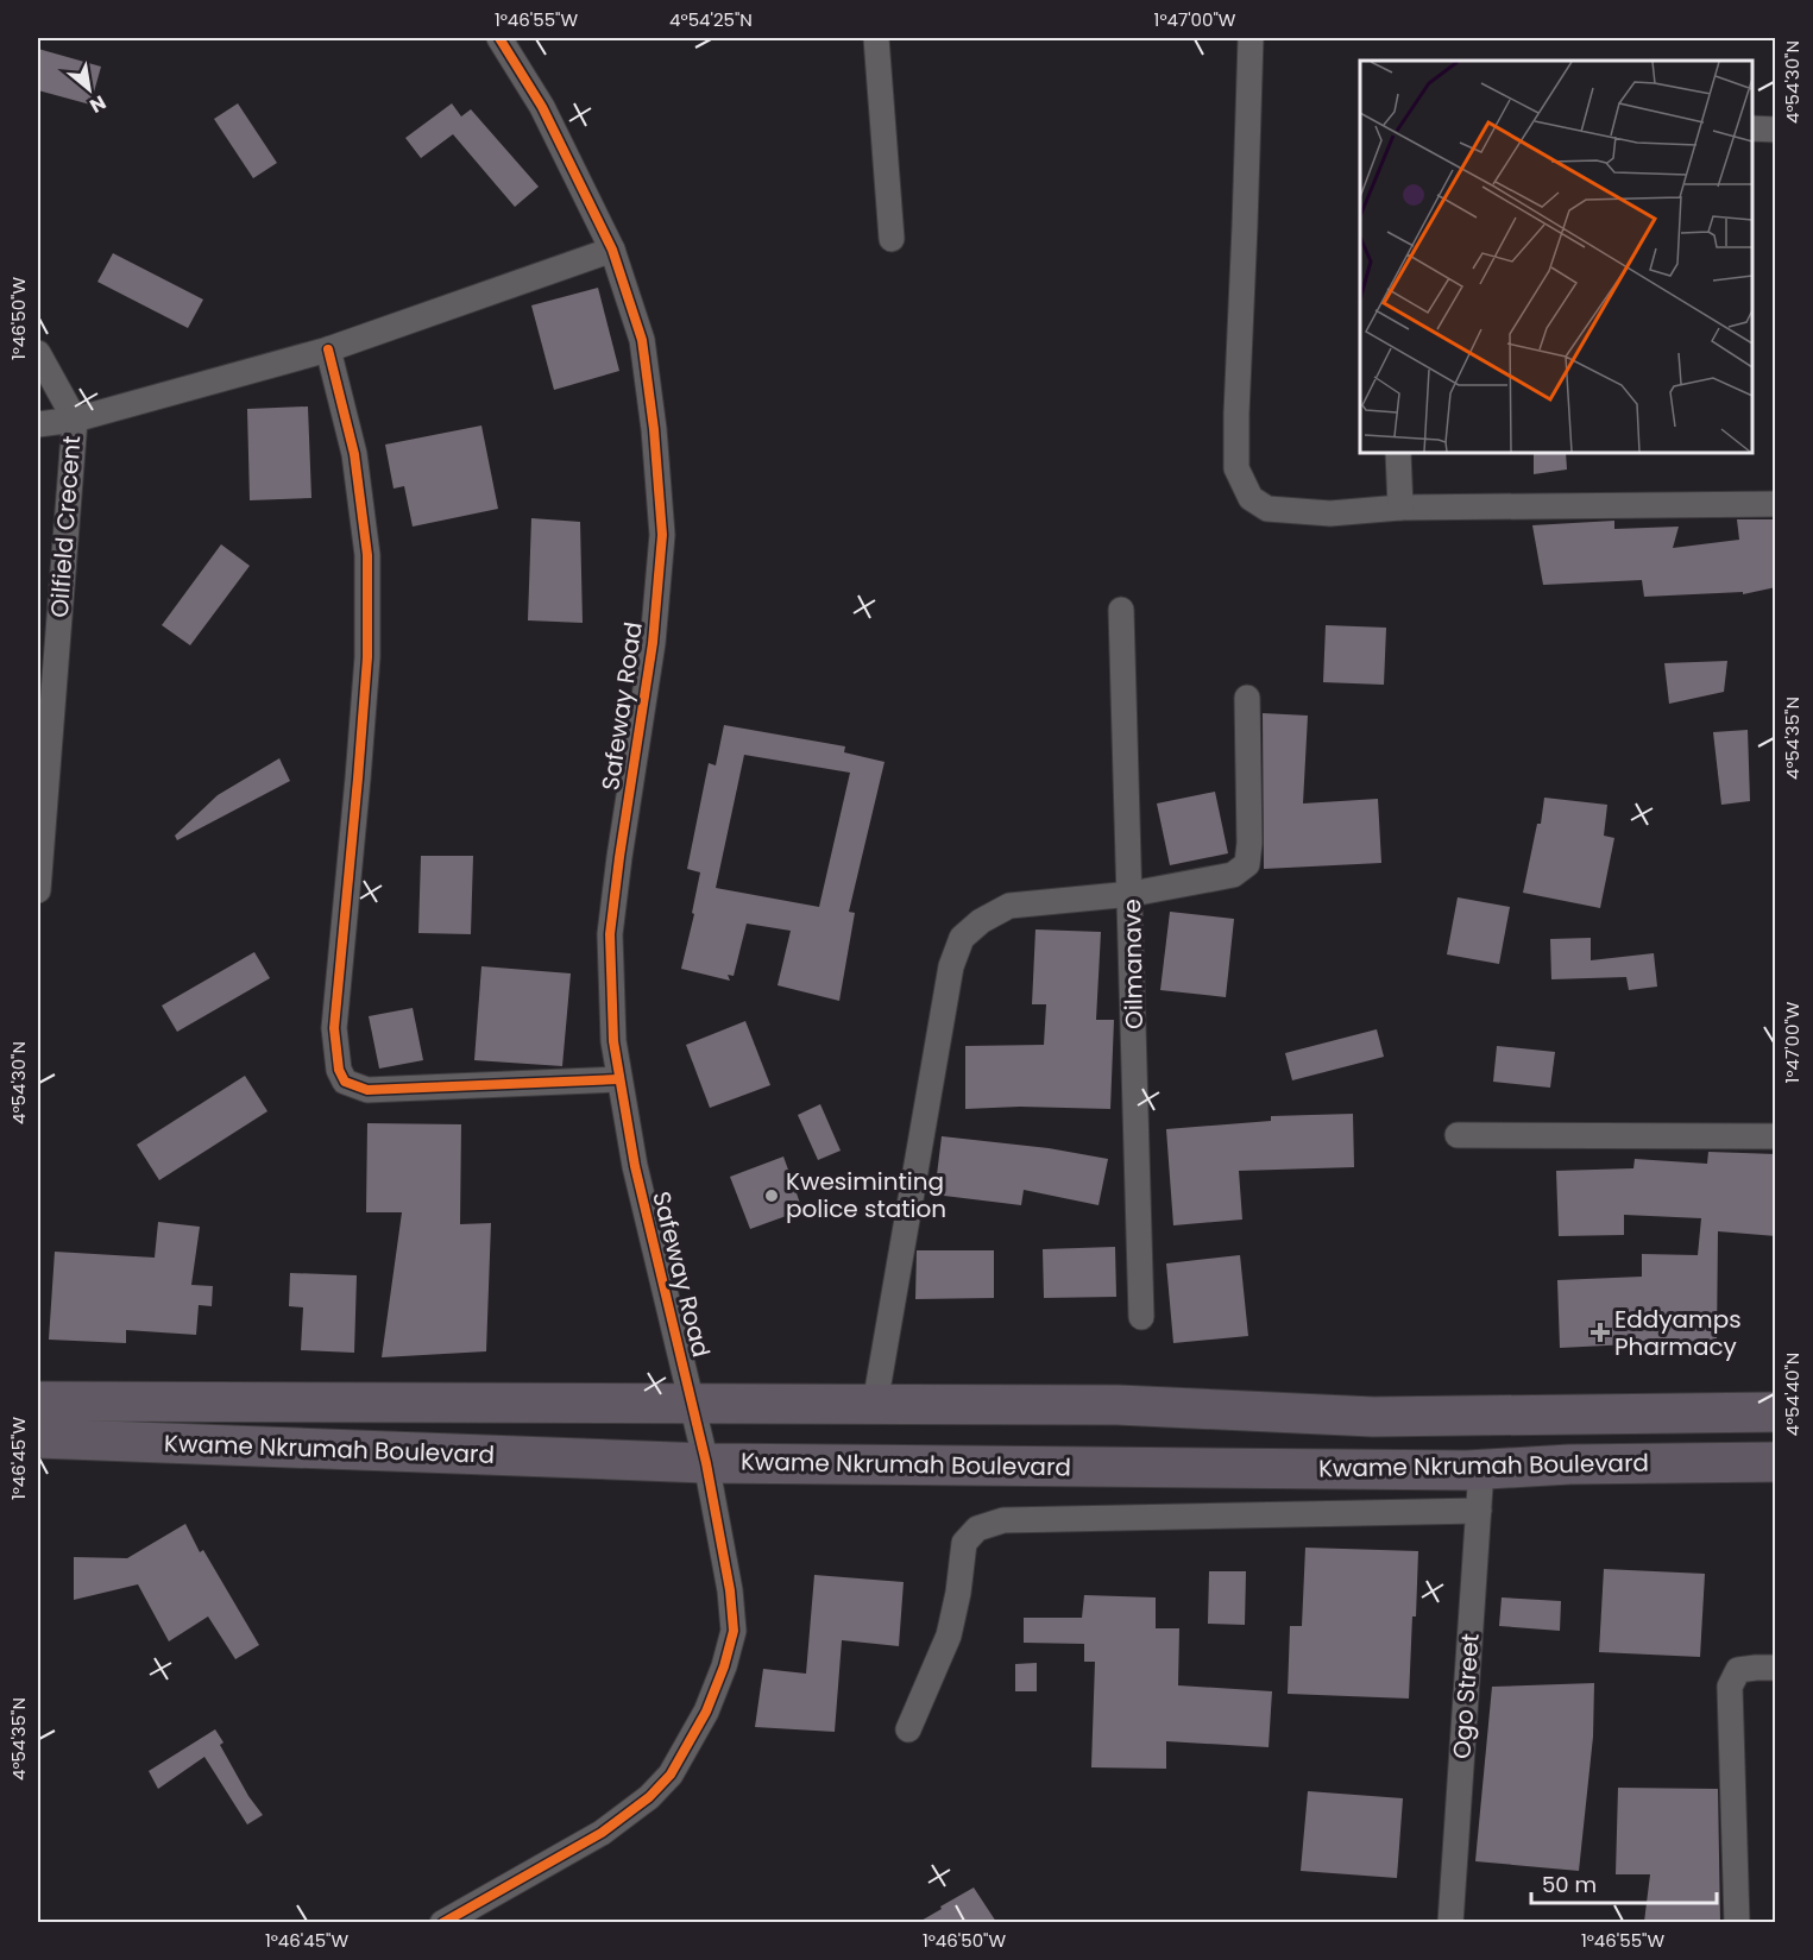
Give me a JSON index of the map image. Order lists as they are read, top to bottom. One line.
{"streets":{"highway":["Kwame Nkrumah Boulevard"],"street":["Oilfield Crecent","Safeway Road","Oilmanave","Ogo Street"]},"crossings":[["Safeway Road","Kwame Nkrumah Boulevard"],["Kwame Nkrumah Boulevard","Ogo Street"]],"places":{"other":["Kwesiminting police station"],"health":["Eddyamps Pharmacy"]},"scale_bar":"50 m","north":"bottom right","coordinates":["1°46'55\"W","4°54'25\"N","1°47'00\"W","4°54'30\"N","1°46'50\"W","4°54'35\"N","4°54'40\"N","1°46'45\"W"]}
